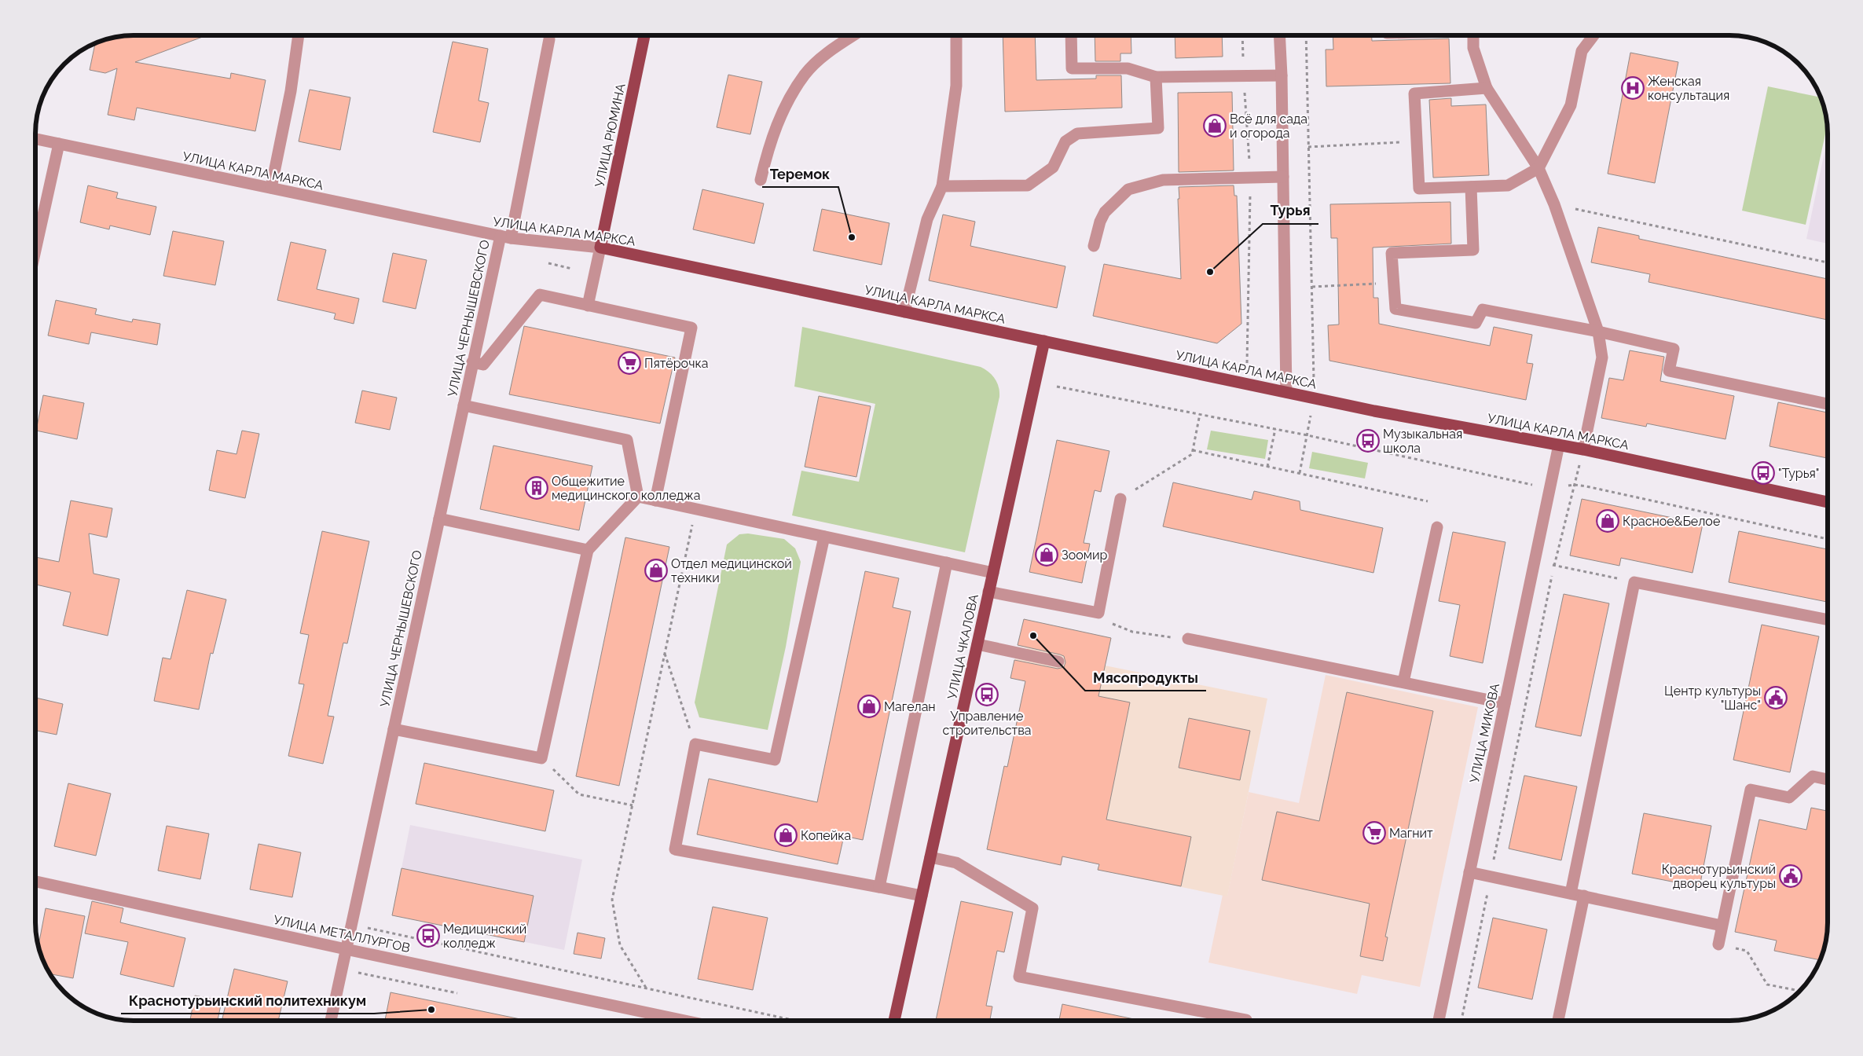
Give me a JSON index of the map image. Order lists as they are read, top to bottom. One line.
{"streets":{"main road":["УЛИЦА РЮМИНА","УЛИЦА КАРЛА МАРКСА","УЛИЦА ЧКАЛОВА"],"street":["УЛИЦА ЧЕРНЫШЕВСКОГО","УЛИЦА МИКОВА","УЛИЦА МЕТАЛЛУРГОВ"]},"crossings":[["УЛИЦА РЮМИНА","УЛИЦА КАРЛА МАРКСА"],["УЛИЦА КАРЛА МАРКСА","УЛИЦА ЧЕРНЫШЕВСКОГО"],["УЛИЦА КАРЛА МАРКСА","УЛИЦА ЧКАЛОВА"],["УЛИЦА КАРЛА МАРКСА","УЛИЦА МИКОВА"],["УЛИЦА ЧЕРНЫШЕВСКОГО","УЛИЦА МЕТАЛЛУРГОВ"]],"places":{"hospital":["Женская консультация"],"shop":["Всё для сада и огорода","Красное&Белое","Зоомир","Отдел медицинской техники","Магелан","Копейка"],"other":["Теремок","Турья","Мясопродукты","Краснотурьинский политехникум"],"supermarket":["Пятёрочка","Магнит"],"bus stop":["Музыкальная школа","\"Турья\"","Управление строительства","Медицинский колледж"],"building":["Общежитие медицинского колледжа"],"public building":["Центр культуры \"Шанс\"","Краснотурьинский дворец культуры"]}}
